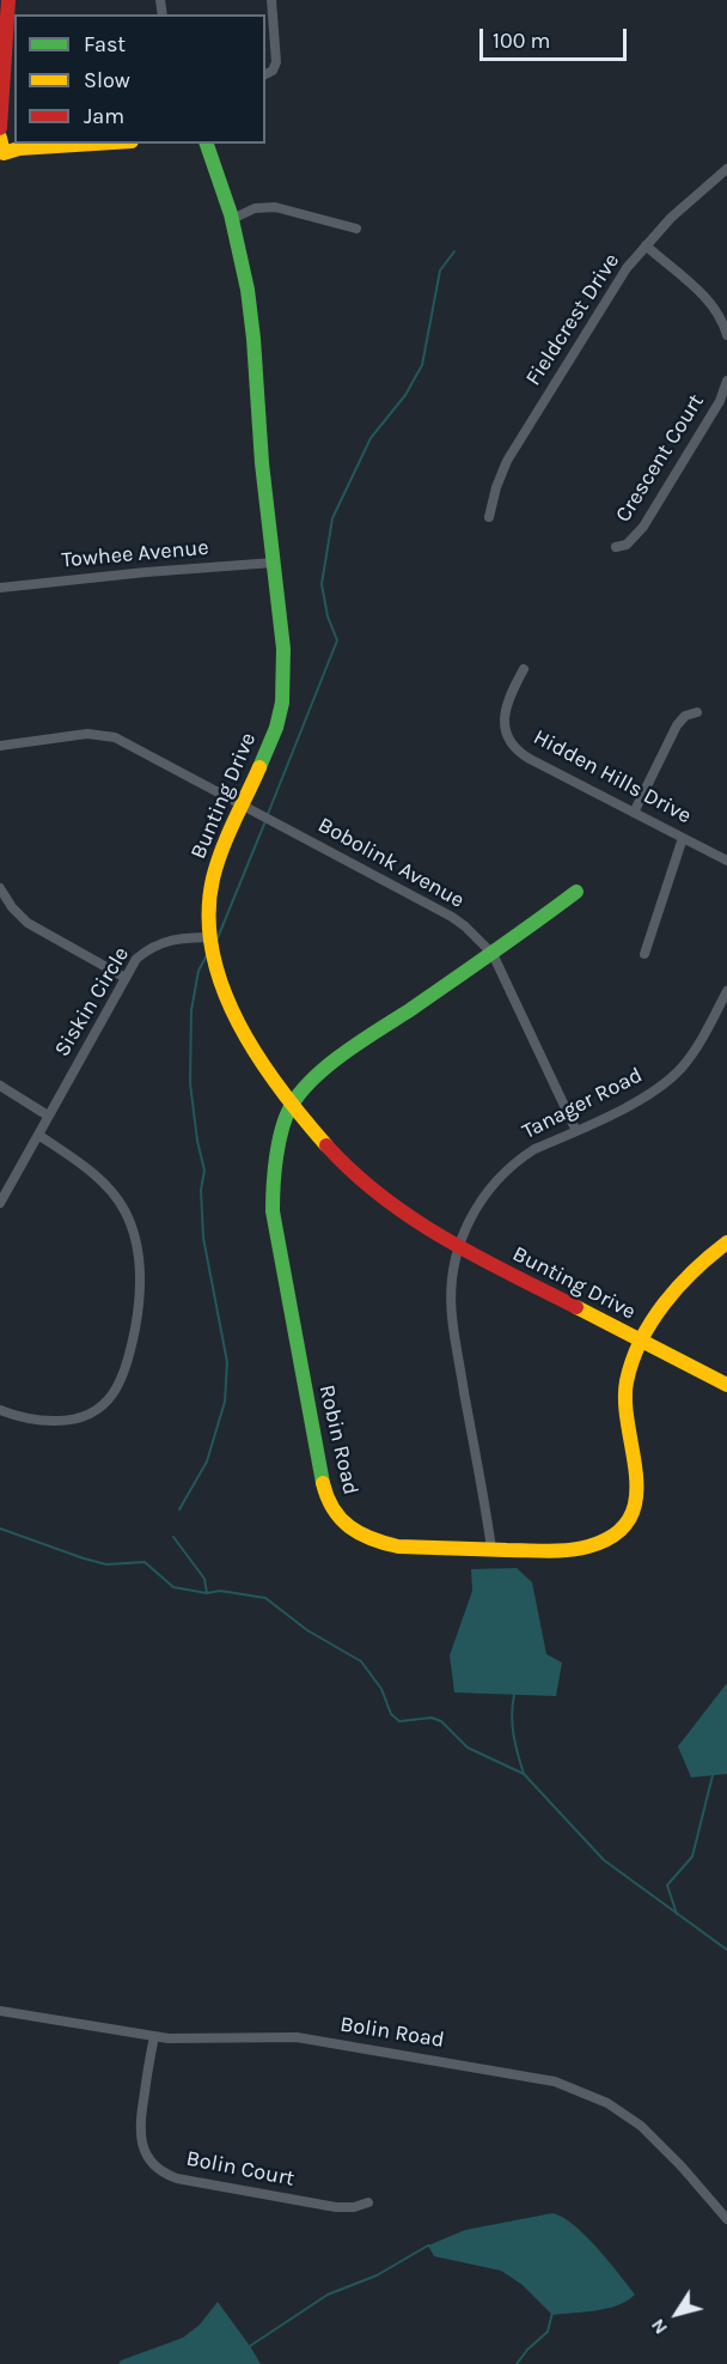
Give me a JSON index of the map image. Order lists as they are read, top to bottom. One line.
{"streets":{"street":["Fieldcrest Drive","Crescent Court","Towhee Avenue","Hidden Hills Drive","Bunting Drive","Bobolink Avenue","Siskin Circle","Tanager Road","Robin Road","Bolin Road","Bolin Court"]},"crossings":[["Towhee Avenue","Bunting Drive"],["Bunting Drive","Bobolink Avenue"],["Bunting Drive","Siskin Circle"],["Bunting Drive","Tanager Road"],["Bunting Drive","Robin Road"],["Bobolink Avenue","Tanager Road"],["Bobolink Avenue","Robin Road"],["Tanager Road","Robin Road"],["Bolin Road","Bolin Court"]],"legend":["Fast","Slow","Jam"],"scale_bar":"100 m","north":"bottom left"}
